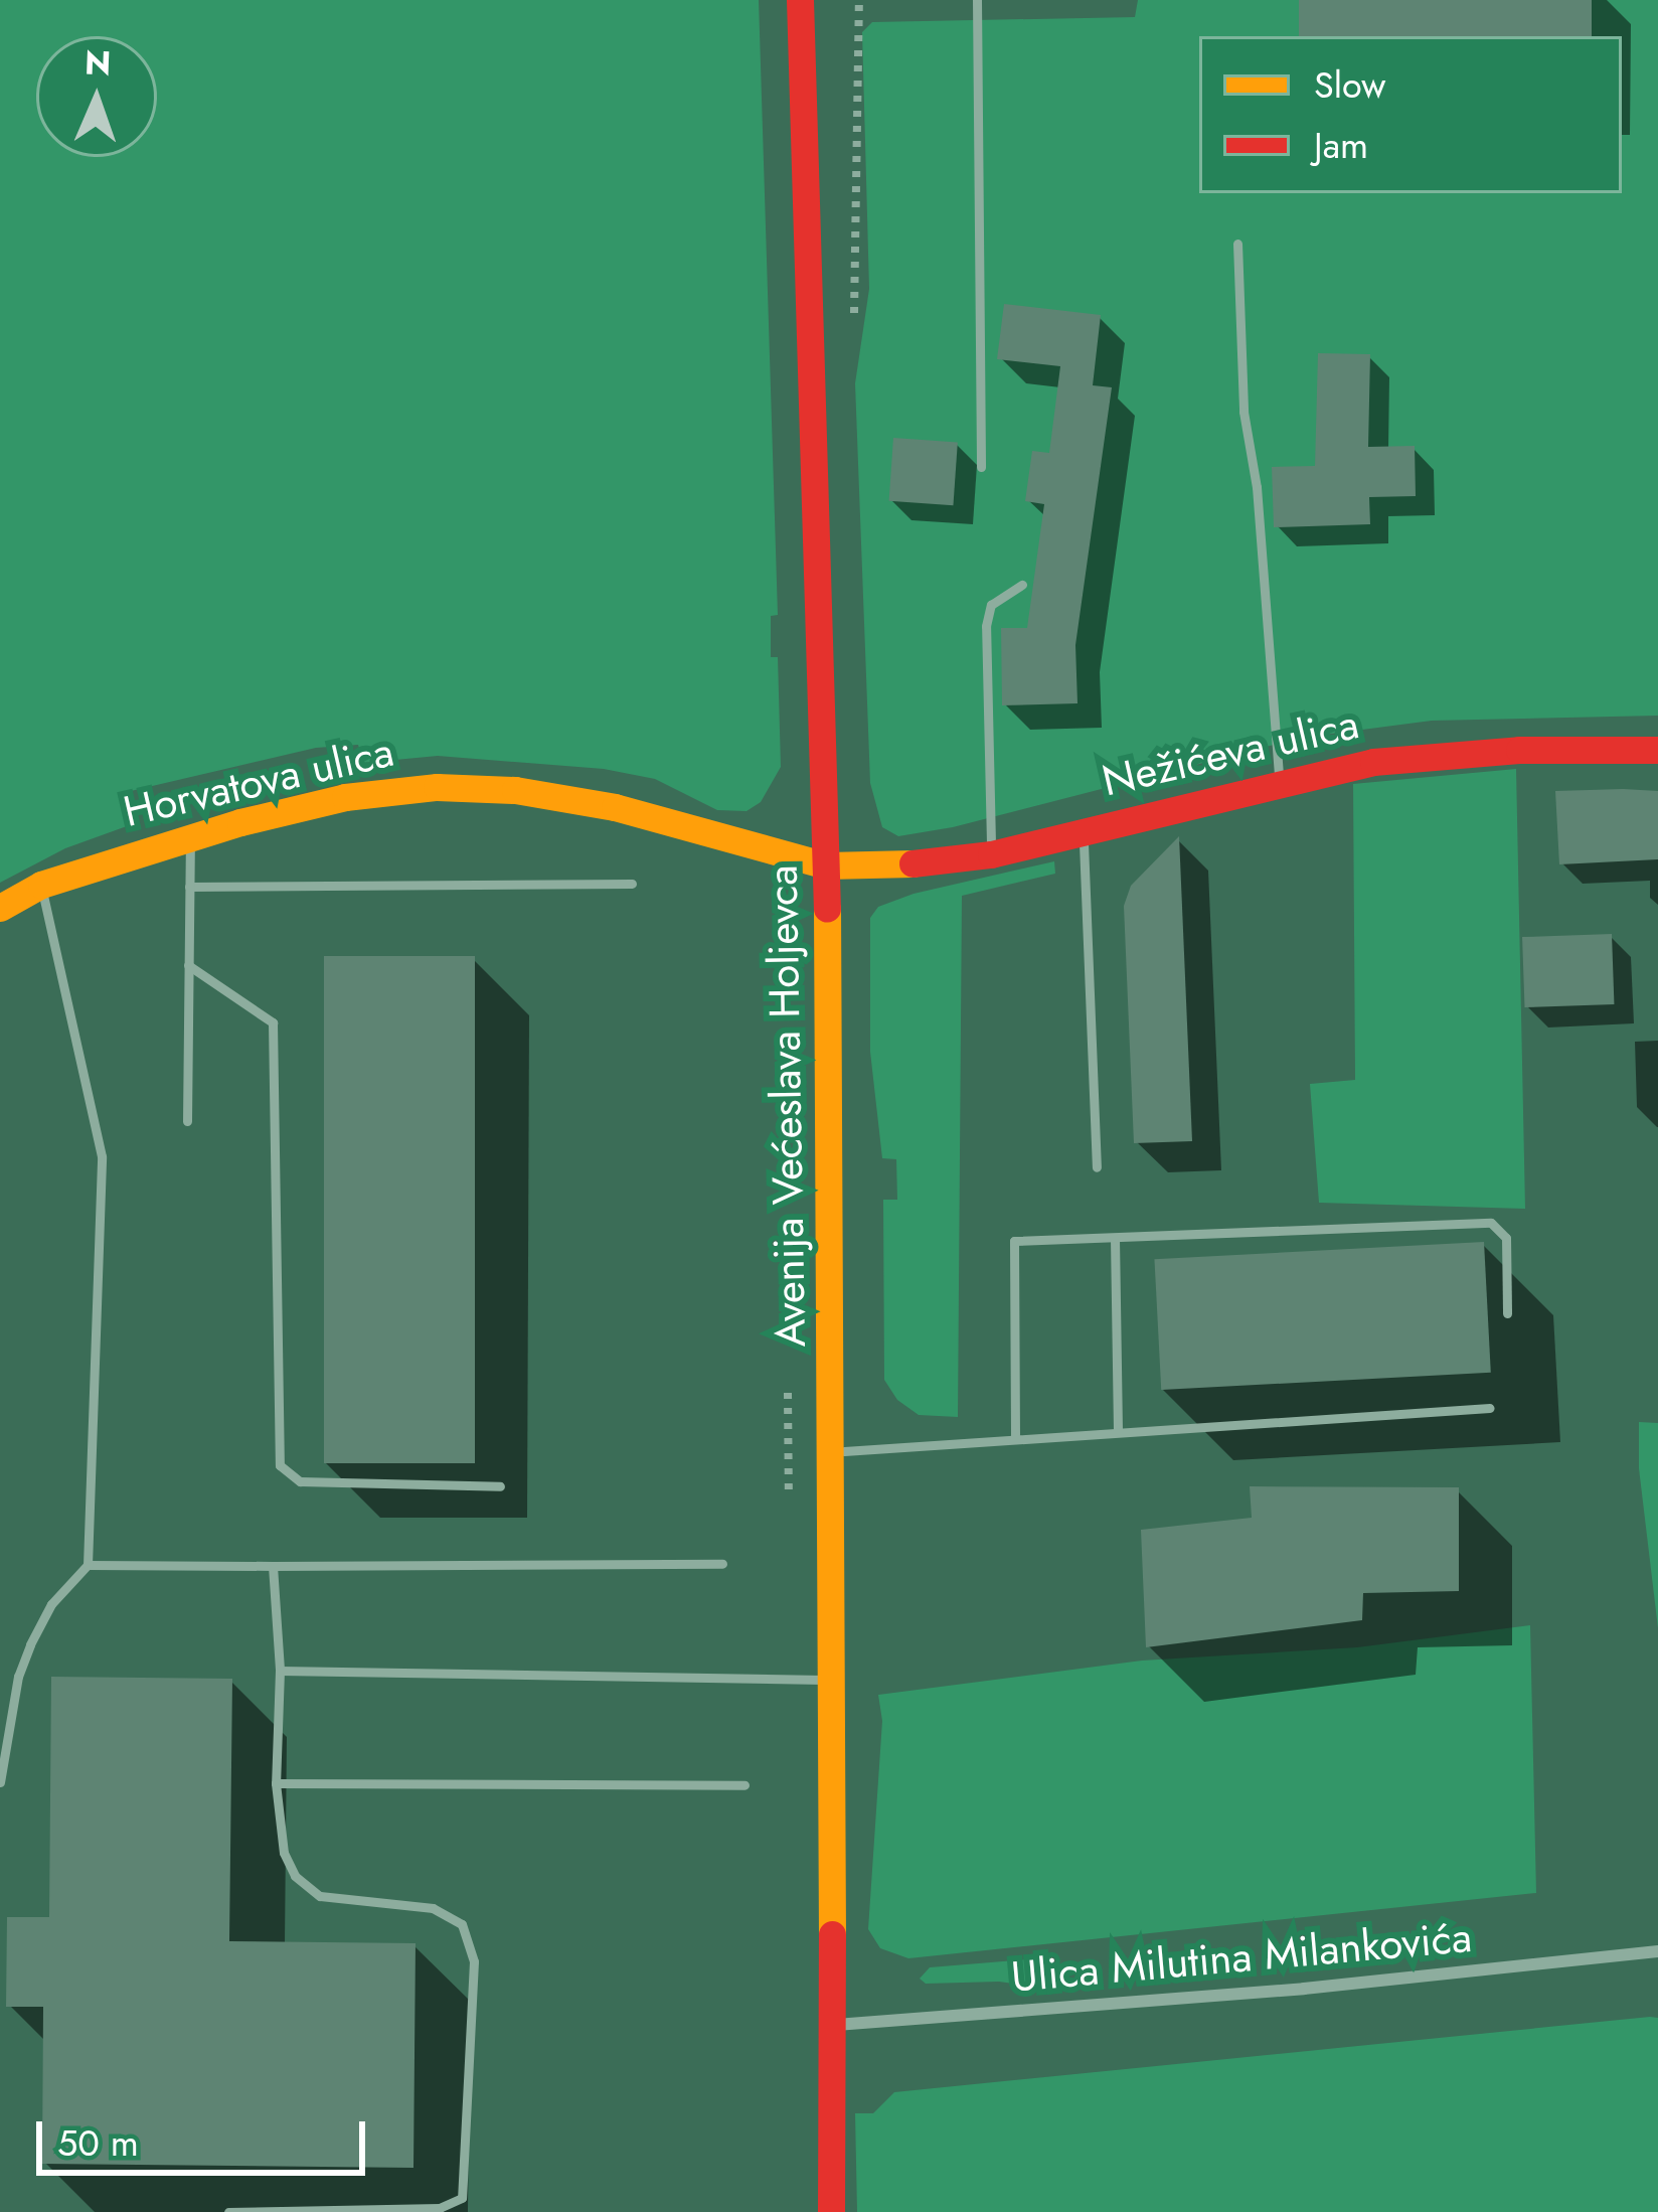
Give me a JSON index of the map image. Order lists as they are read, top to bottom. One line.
{"streets":{"street":["Nežićeva ulica","Horvatova ulica","Avenija Većeslava Holjevca","Ulica Milutina Milankovića"]},"crossings":[["Nežićeva ulica","Horvatova ulica"],["Nežićeva ulica","Avenija Većeslava Holjevca"],["Horvatova ulica","Avenija Većeslava Holjevca"],["Avenija Većeslava Holjevca","Ulica Milutina Milankovića"]],"legend":["Slow","Jam"],"scale_bar":"50 m","north":"top"}
